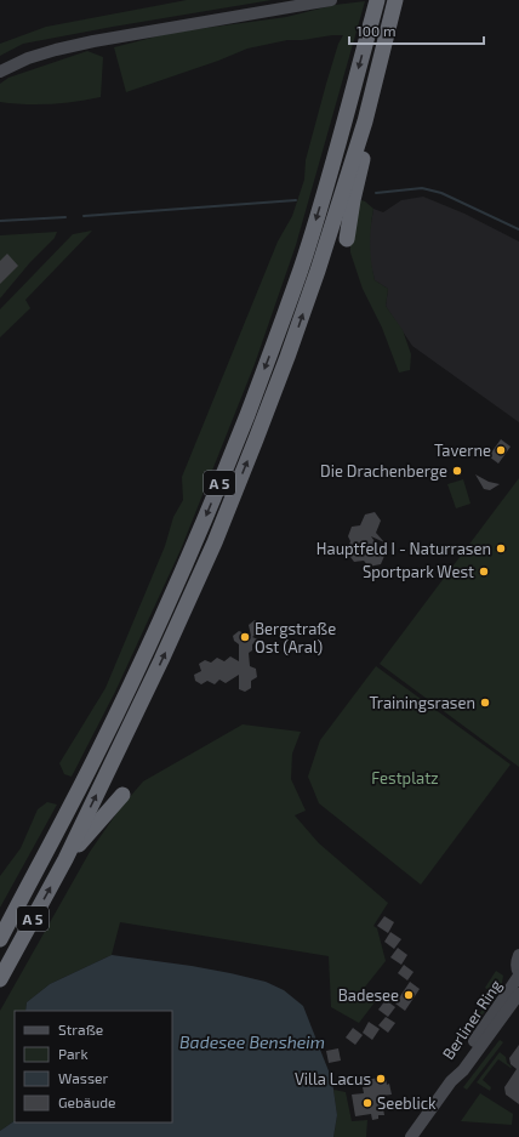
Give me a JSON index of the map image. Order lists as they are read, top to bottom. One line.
{"streets":{"highway":["A 5"],"street":["Berliner Ring"]},"water":["Badesee Bensheim"],"parks":["Festplatz"],"places":["Taverne","Die Drachenberge","Hauptfeld I - Naturrasen","Sportpark West","Bergstraße Ost (Aral)","Trainingsrasen","Badesee","Villa Lacus","Seeblick"],"legend":["Straße","Park","Wasser","Gebäude"],"scale_bar":"100 m"}
